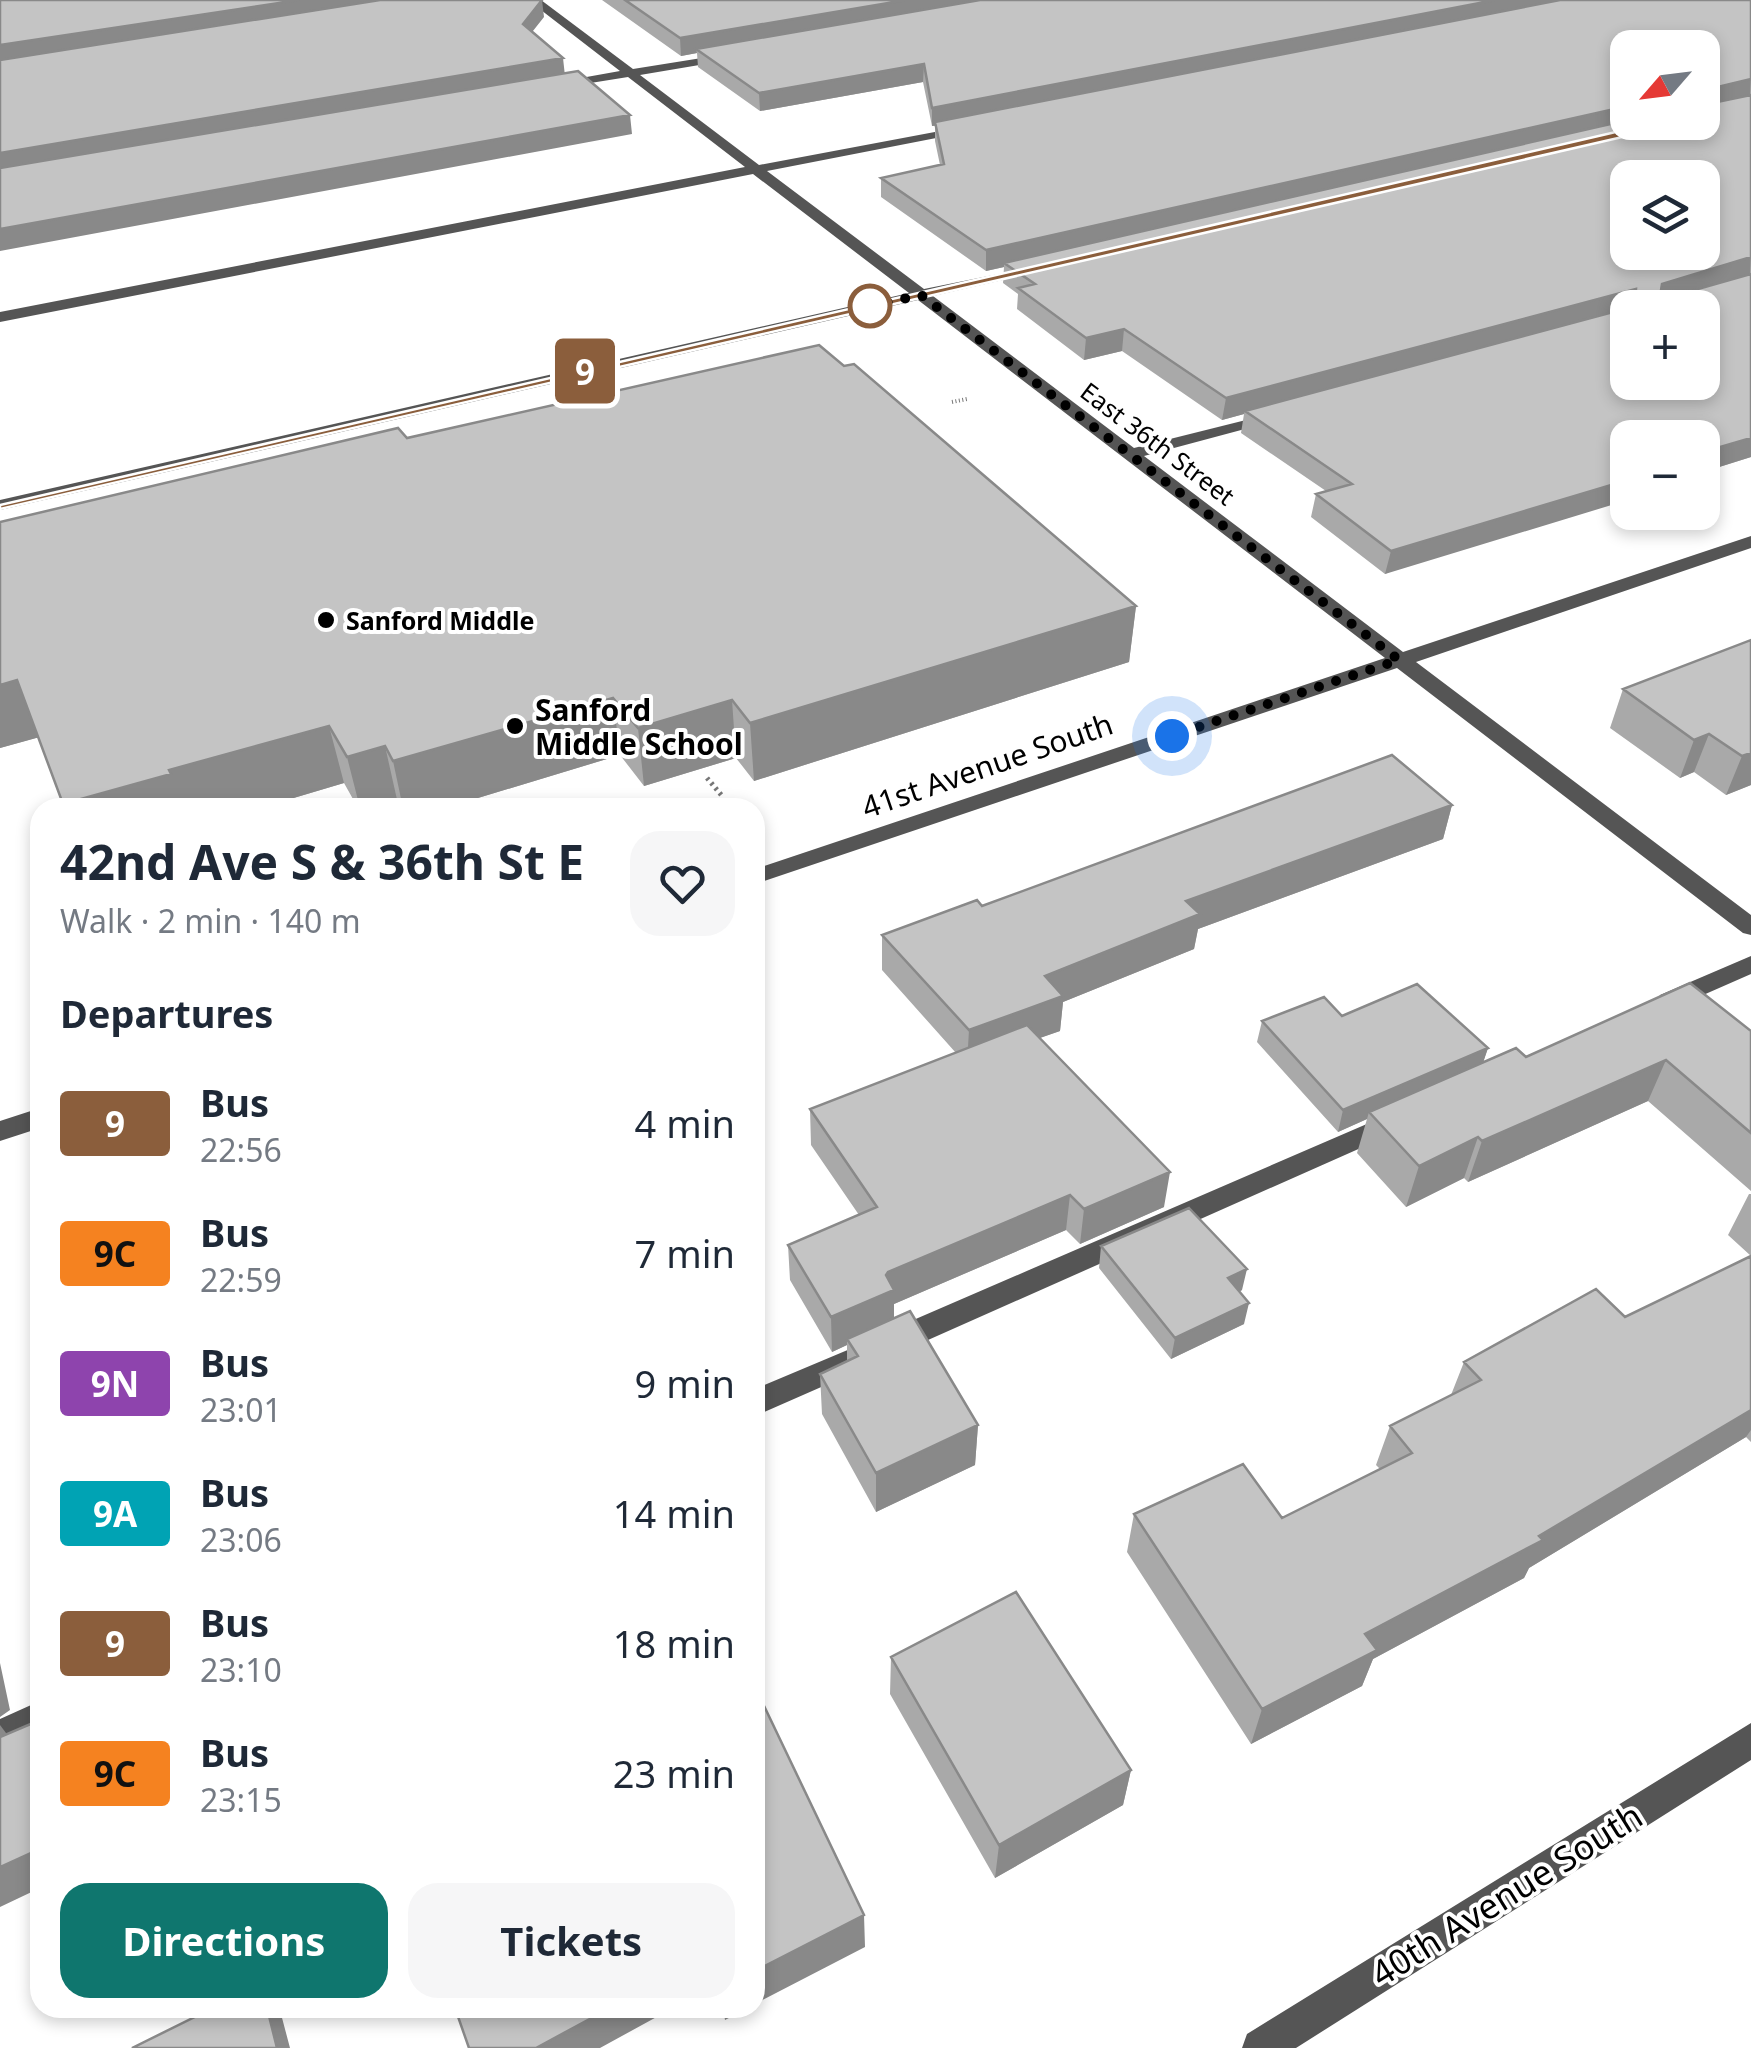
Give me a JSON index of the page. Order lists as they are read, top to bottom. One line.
{"streets":{"street":["East 36th Street","41st Avenue South","40th Avenue South"]},"crossings":[["East 36th Street","41st Avenue South"]],"places":["Sanford Middle","Sanford Middle School"],"lines":["bus line 9"],"north":"bottom left","page":{"on_map":"9","map_buttons":["+","−"],"heading":[["42nd Ave S & 36th St E","Walk · 2 min · 140 m"],"Departures"],"list":[{"mark":"9","name":"Bus","note":"22:56","value":"4 min"},{"mark":"9C","name":"Bus","note":"22:59","value":"7 min"},{"mark":"9N","name":"Bus","note":"23:01","value":"9 min"},{"mark":"9A","name":"Bus","note":"23:06","value":"14 min"},{"mark":"9","name":"Bus","note":"23:10","value":"18 min"},{"mark":"9C","name":"Bus","note":"23:15","value":"23 min"}],"buttons":["Directions","Tickets"]}}
